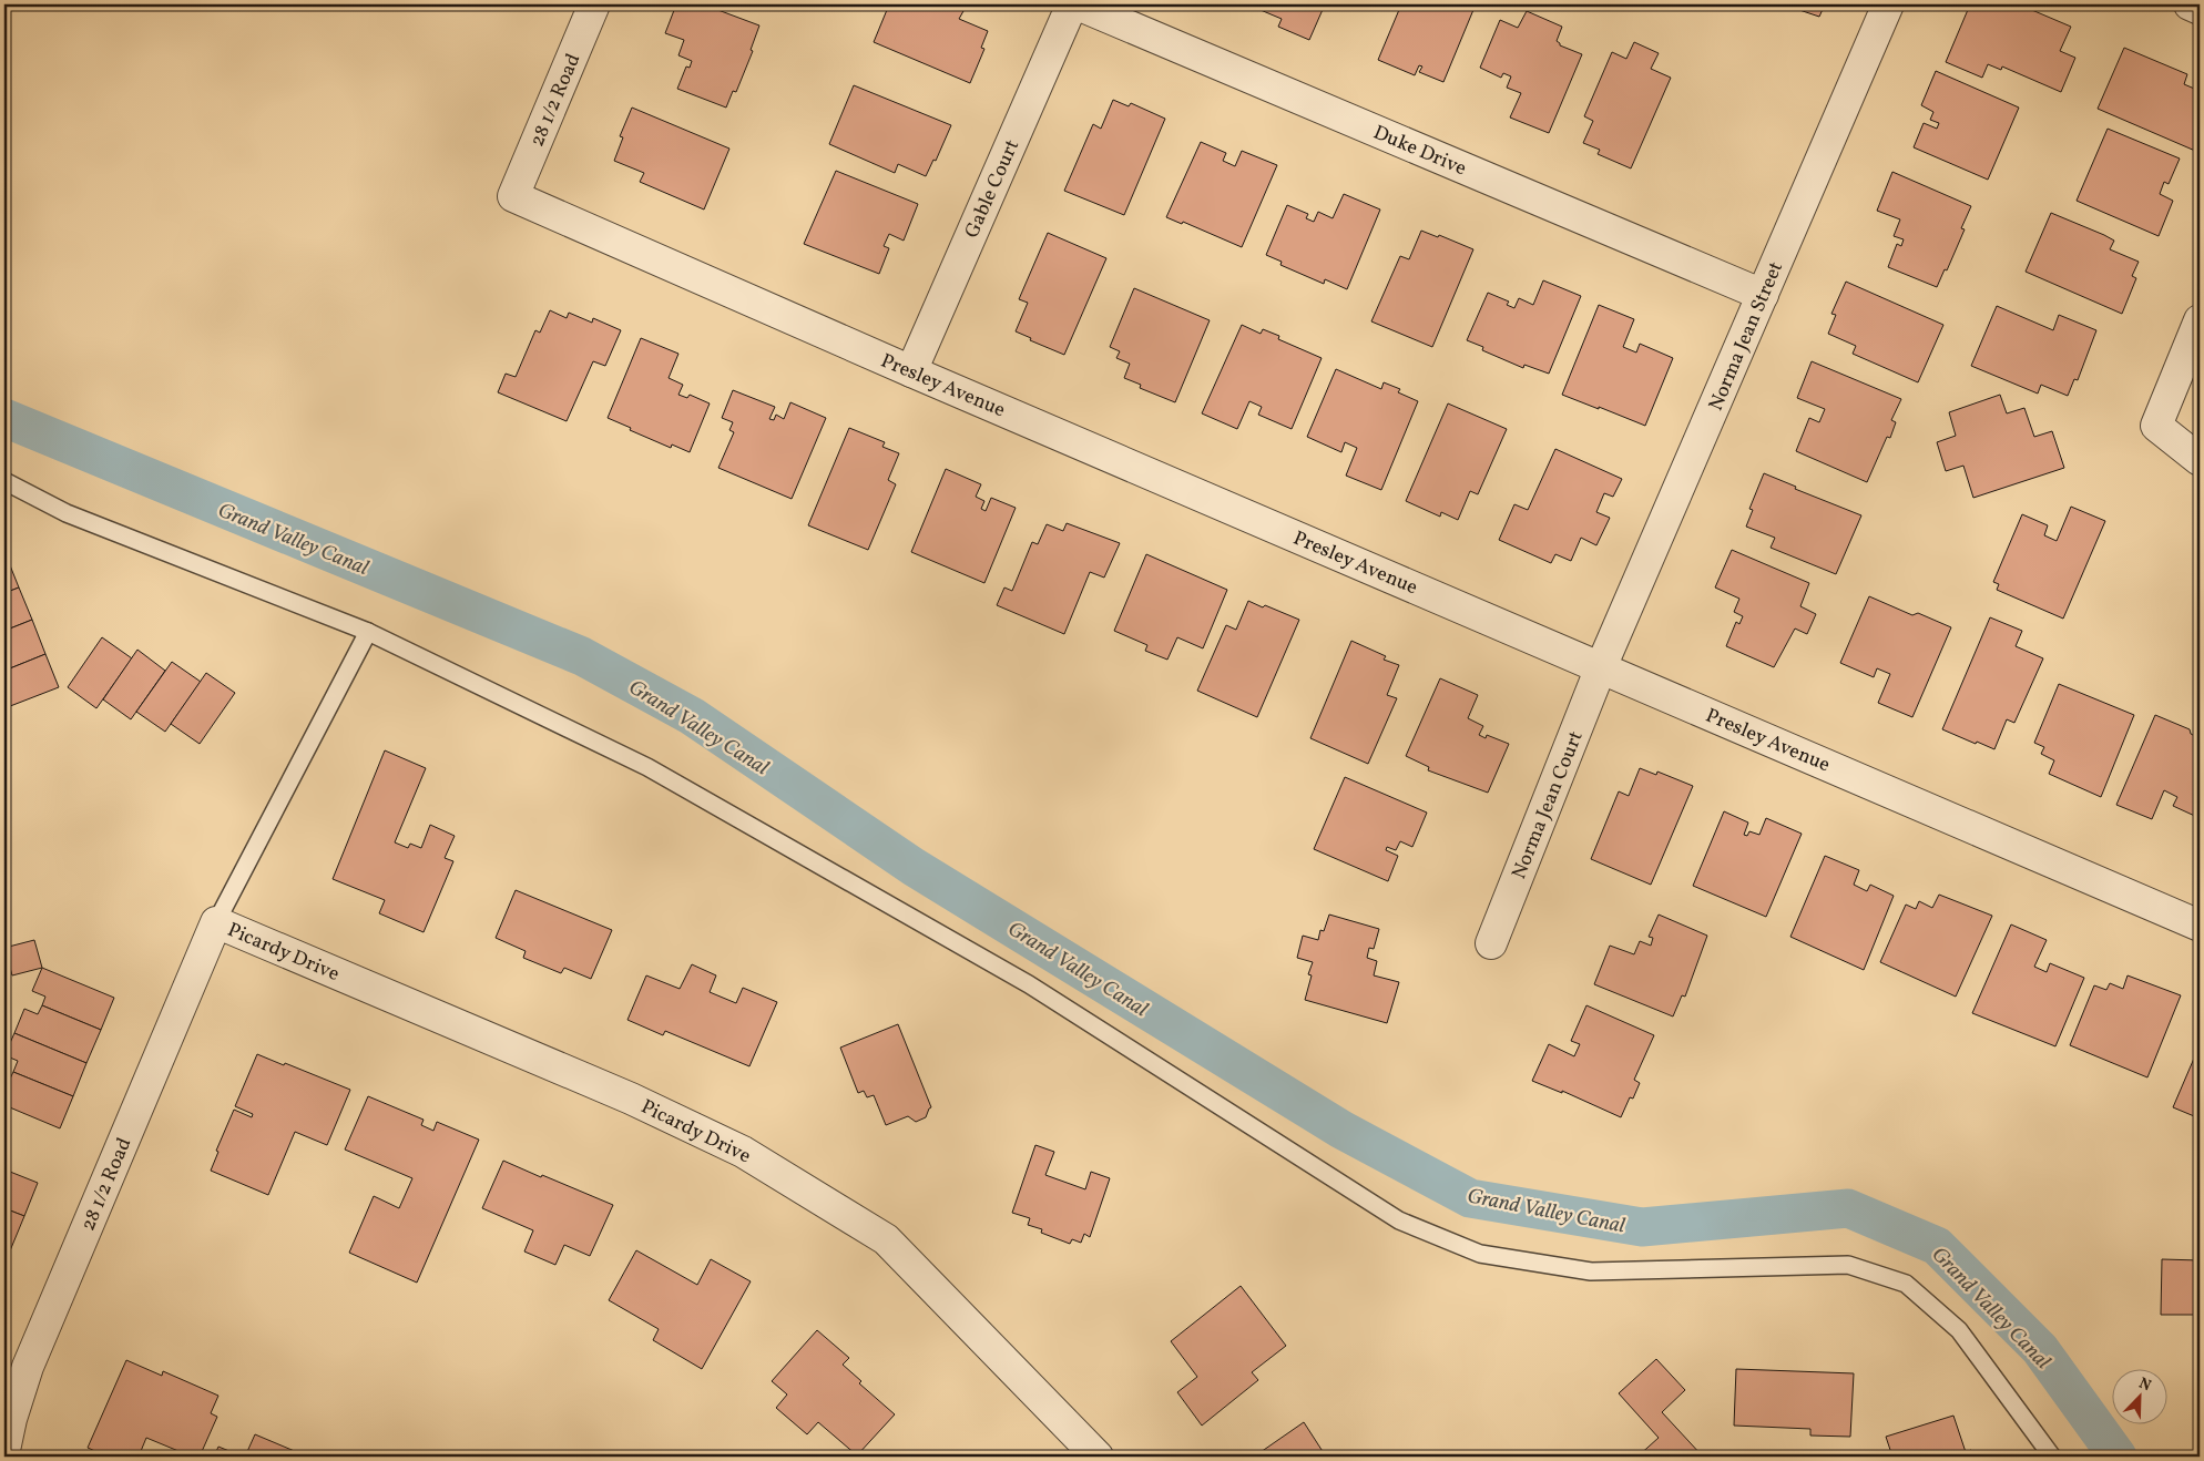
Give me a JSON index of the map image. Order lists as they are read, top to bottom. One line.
{"streets":{"street":["28 1/2 Road","Duke Drive","Gable Court","Norma Jean Street","Presley Avenue","Norma Jean Court","Picardy Drive"]},"crossings":[["28 1/2 Road","Presley Avenue"],["28 1/2 Road","Picardy Drive"],["Duke Drive","Norma Jean Street"],["Gable Court","Presley Avenue"],["Norma Jean Street","Presley Avenue"],["Norma Jean Street","Norma Jean Court"],["Presley Avenue","Norma Jean Court"]],"water":["Grand Valley Canal"],"north":"top right"}
